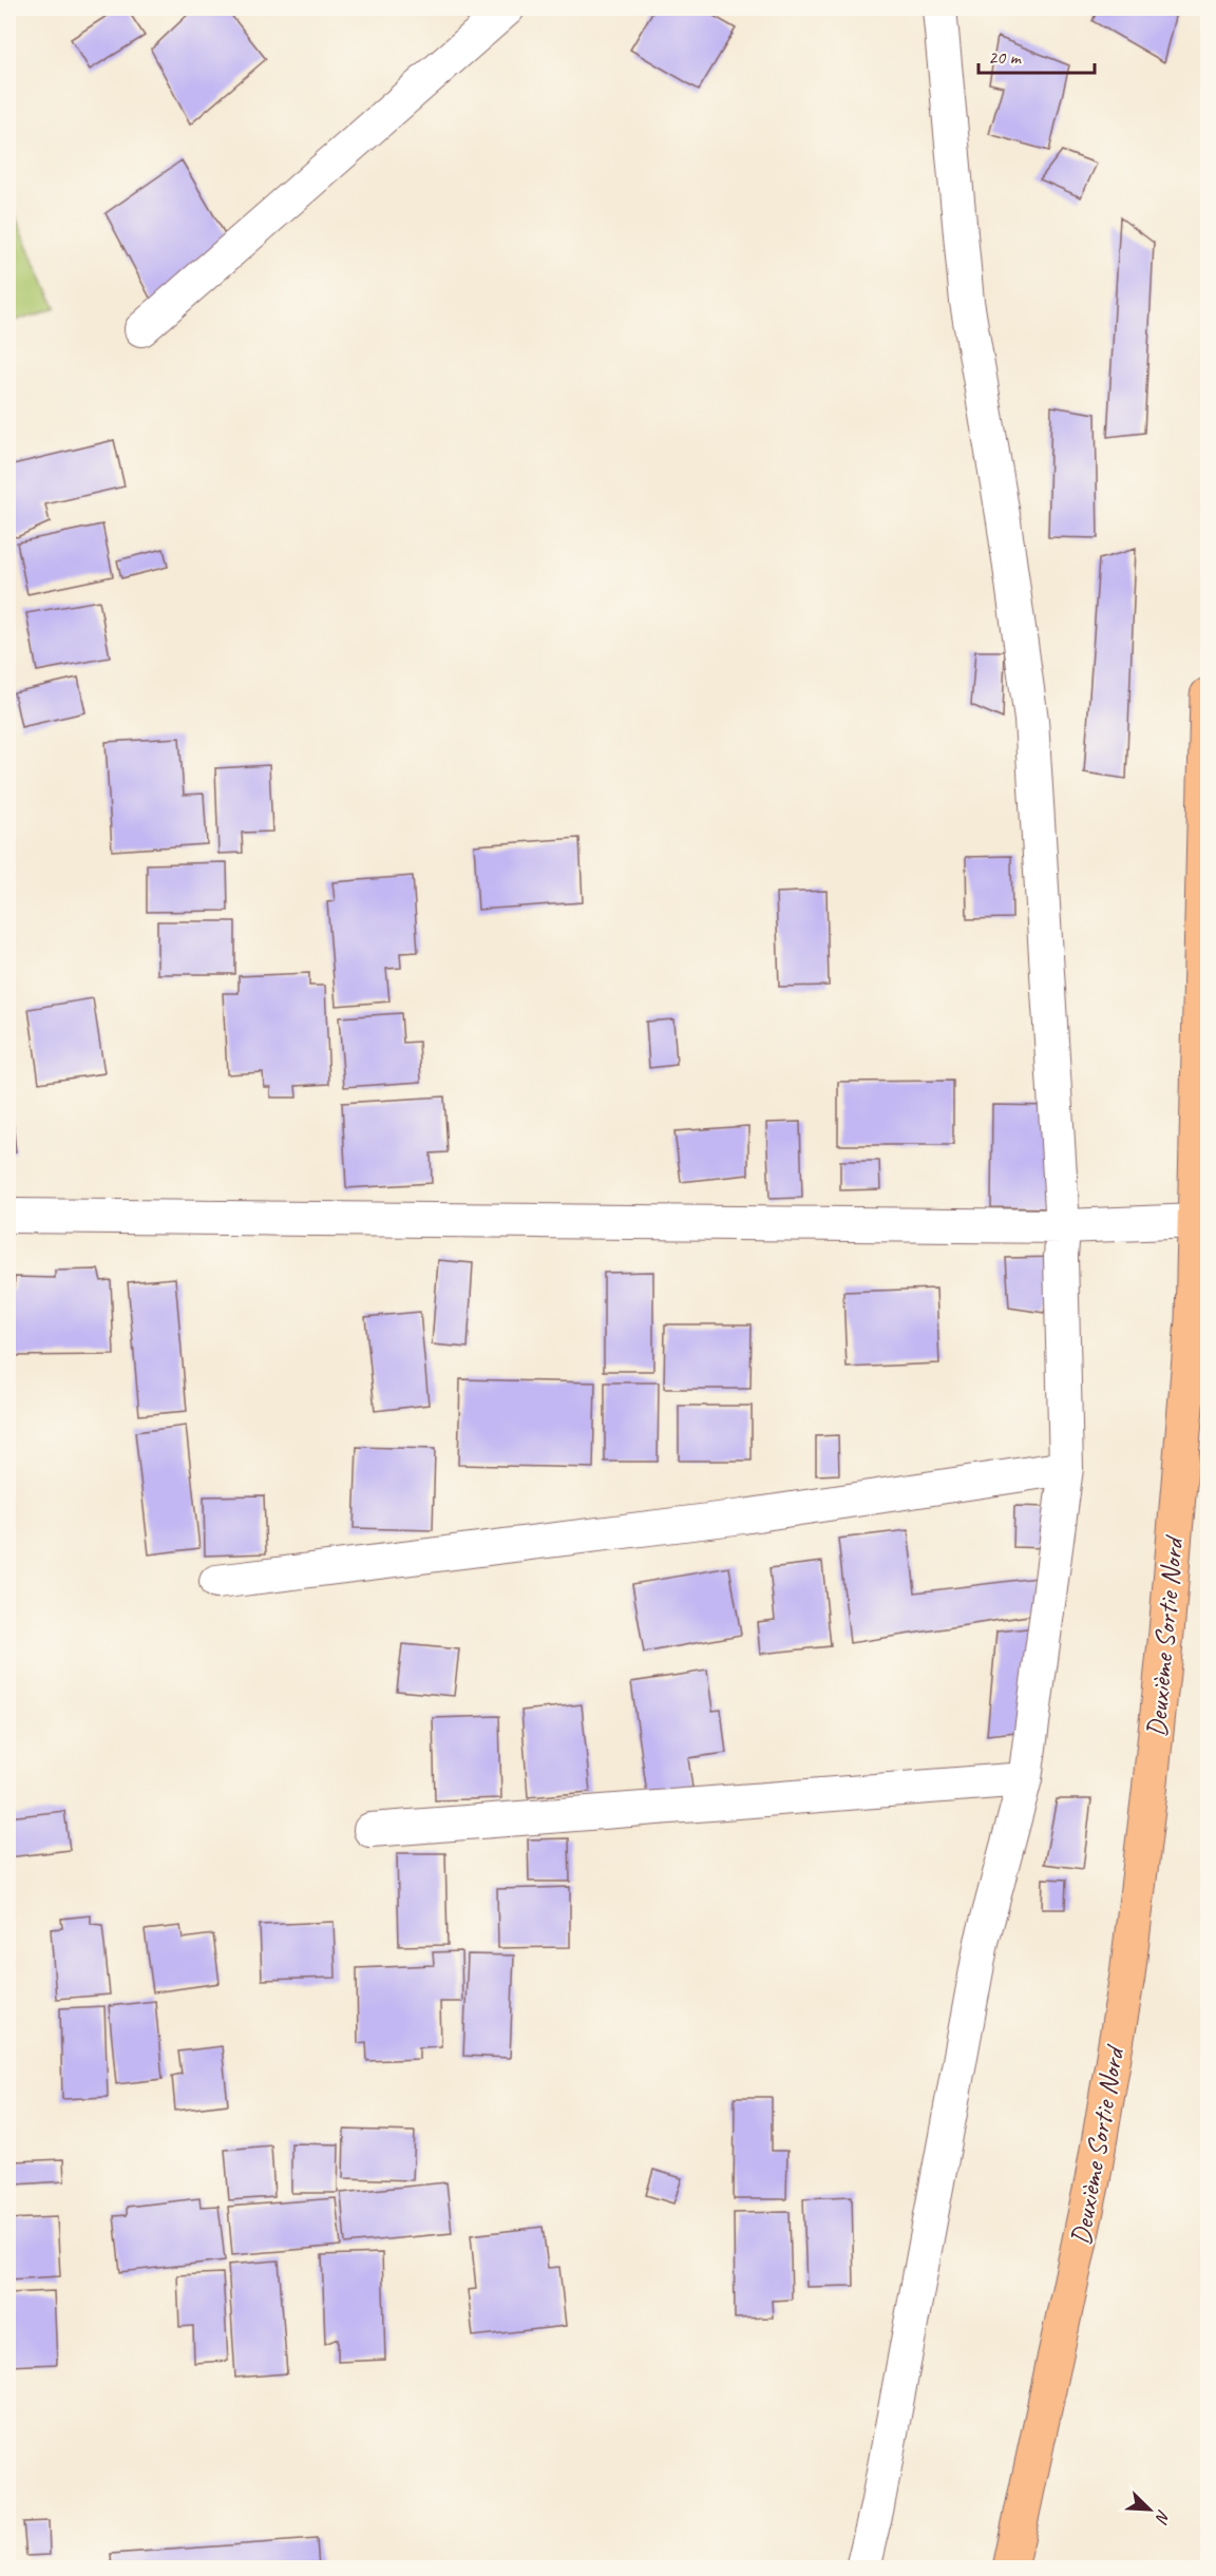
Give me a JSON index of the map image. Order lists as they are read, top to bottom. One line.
{"streets":{"main road":["Deuxième Sortie Nord"]},"scale_bar":"20 m","north":"bottom right"}
